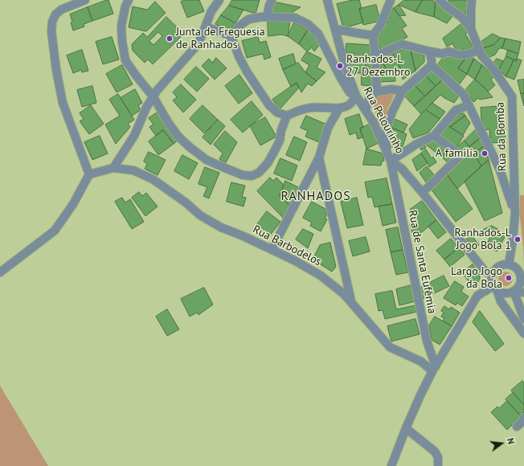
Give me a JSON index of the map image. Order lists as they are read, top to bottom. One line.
{"streets":{"street":["Rua Pelourinho","Rua da Bomba","Rua Barbodelos","Rua de Santa Eufêmia"]},"crossings":[["Rua Pelourinho","Rua da Bomba"],["Rua Pelourinho","Rua de Santa Eufêmia"],["Rua Barbodelos","Rua de Santa Eufêmia"]],"districts":["RANHADOS"],"places":["Junta de Freguesia de Ranhados","Ranhados-L 27 Dezembro","A familia","Ranhados-L Jogo Bola 1","Largo Jogo da Bola"],"north":"right"}
